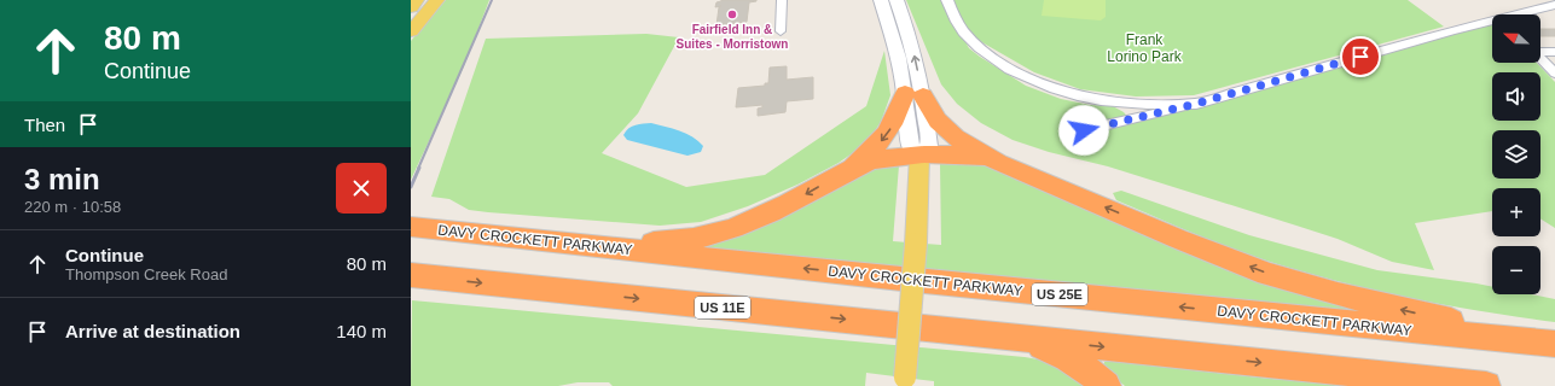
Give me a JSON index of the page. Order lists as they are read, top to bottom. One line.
{"streets":{"highway":["DAVY CROCKETT PARKWAY","US 25E","US 11E"]},"parks":["Frank Lorino Park"],"places":["Fairfield Inn & Suites - Morristown"],"north":"left","page":{"turn":["80 m","Continue"],"map_buttons":["+","−"],"then":"Then","heading":["3 min","220 m · 10:58"],"list":[{"name":"Continue","note":"Thompson Creek Road","value":"80 m"},{"name":"Arrive at destination","value":"140 m"}]}}
